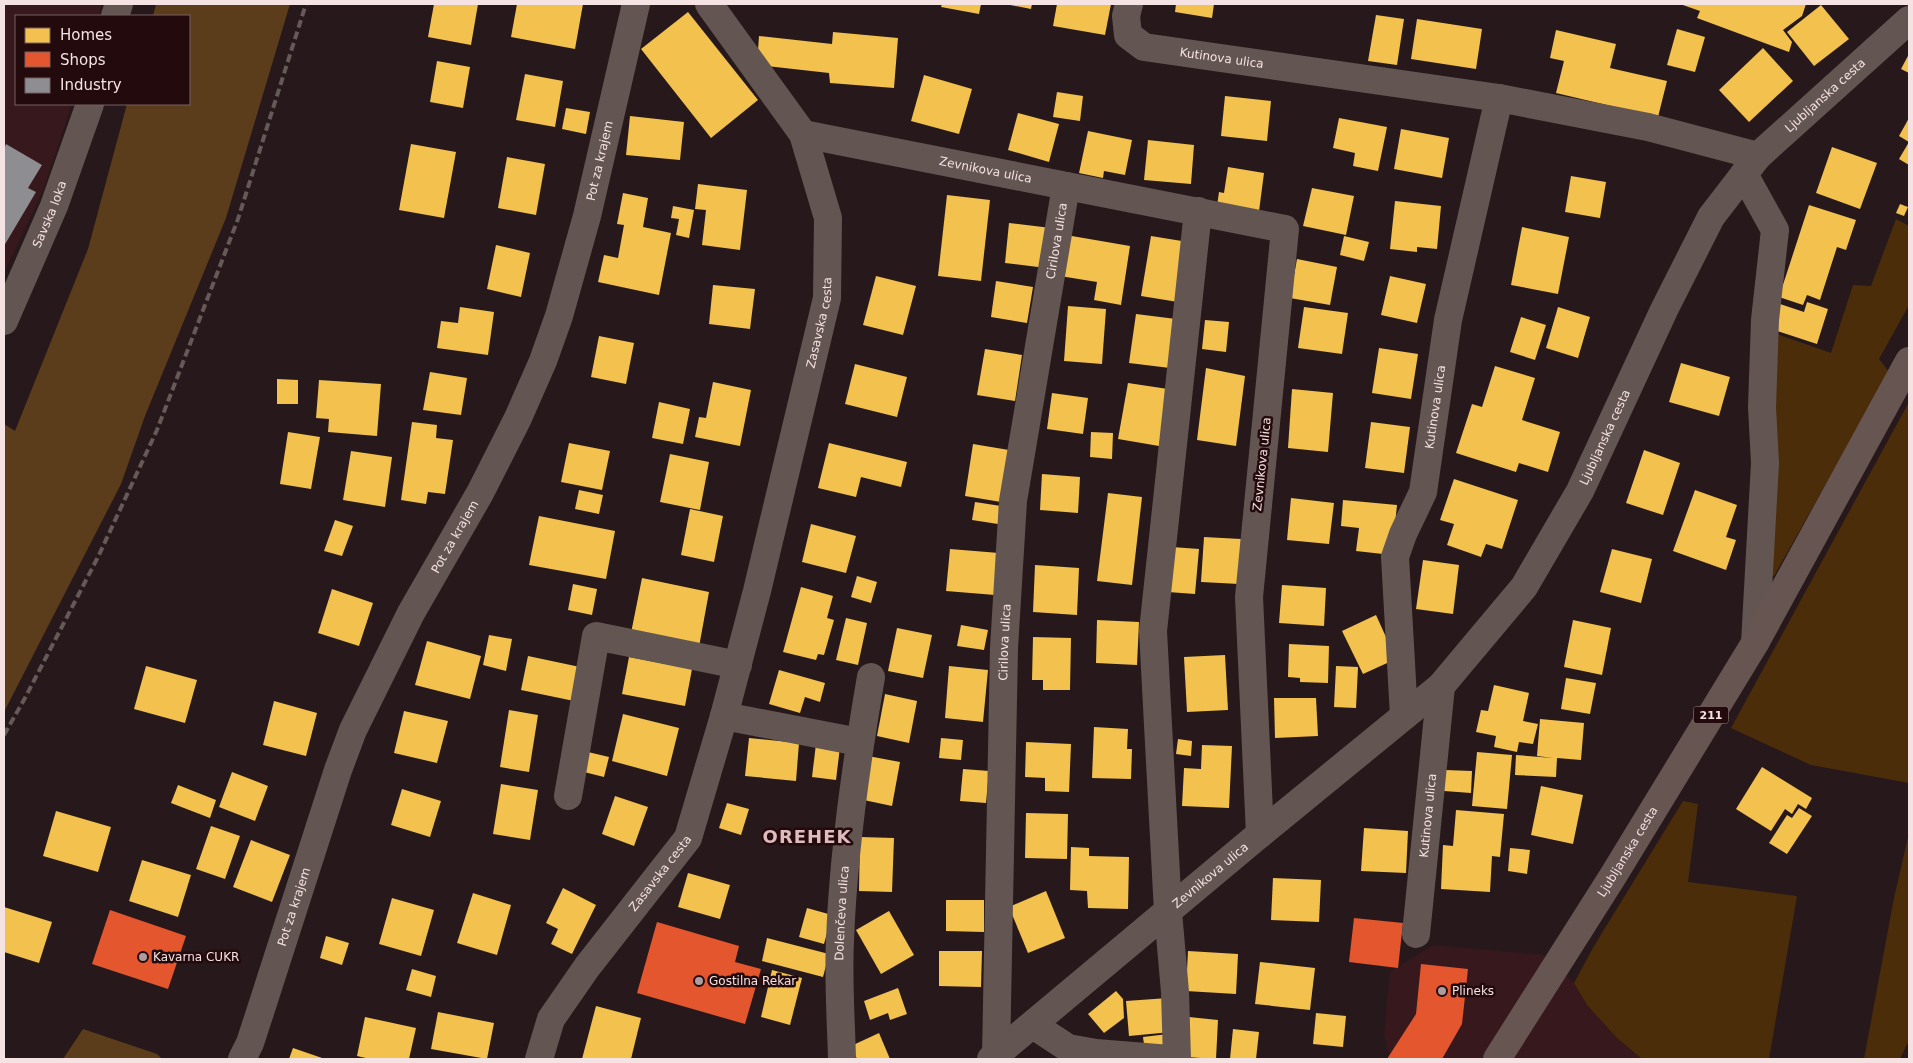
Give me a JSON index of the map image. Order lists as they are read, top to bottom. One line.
{"streets":{"main road":["Ljubljanska cesta","211"],"street":["Kutinova ulica","Pot za krajem","Zevnikova ulica","Savska loka","Cirilova ulica","Zasavska cesta","Dolenčeva ulica"]},"crossings":[["Kutinova ulica","Ljubljanska cesta"],["Zevnikova ulica","Cirilova ulica"],["Zevnikova ulica","Zasavska cesta"]],"districts":["OREHEK"],"places":["Kavarna CUKR","Gostilna Rekar","Plineks"],"legend":["Homes","Shops","Industry"]}
